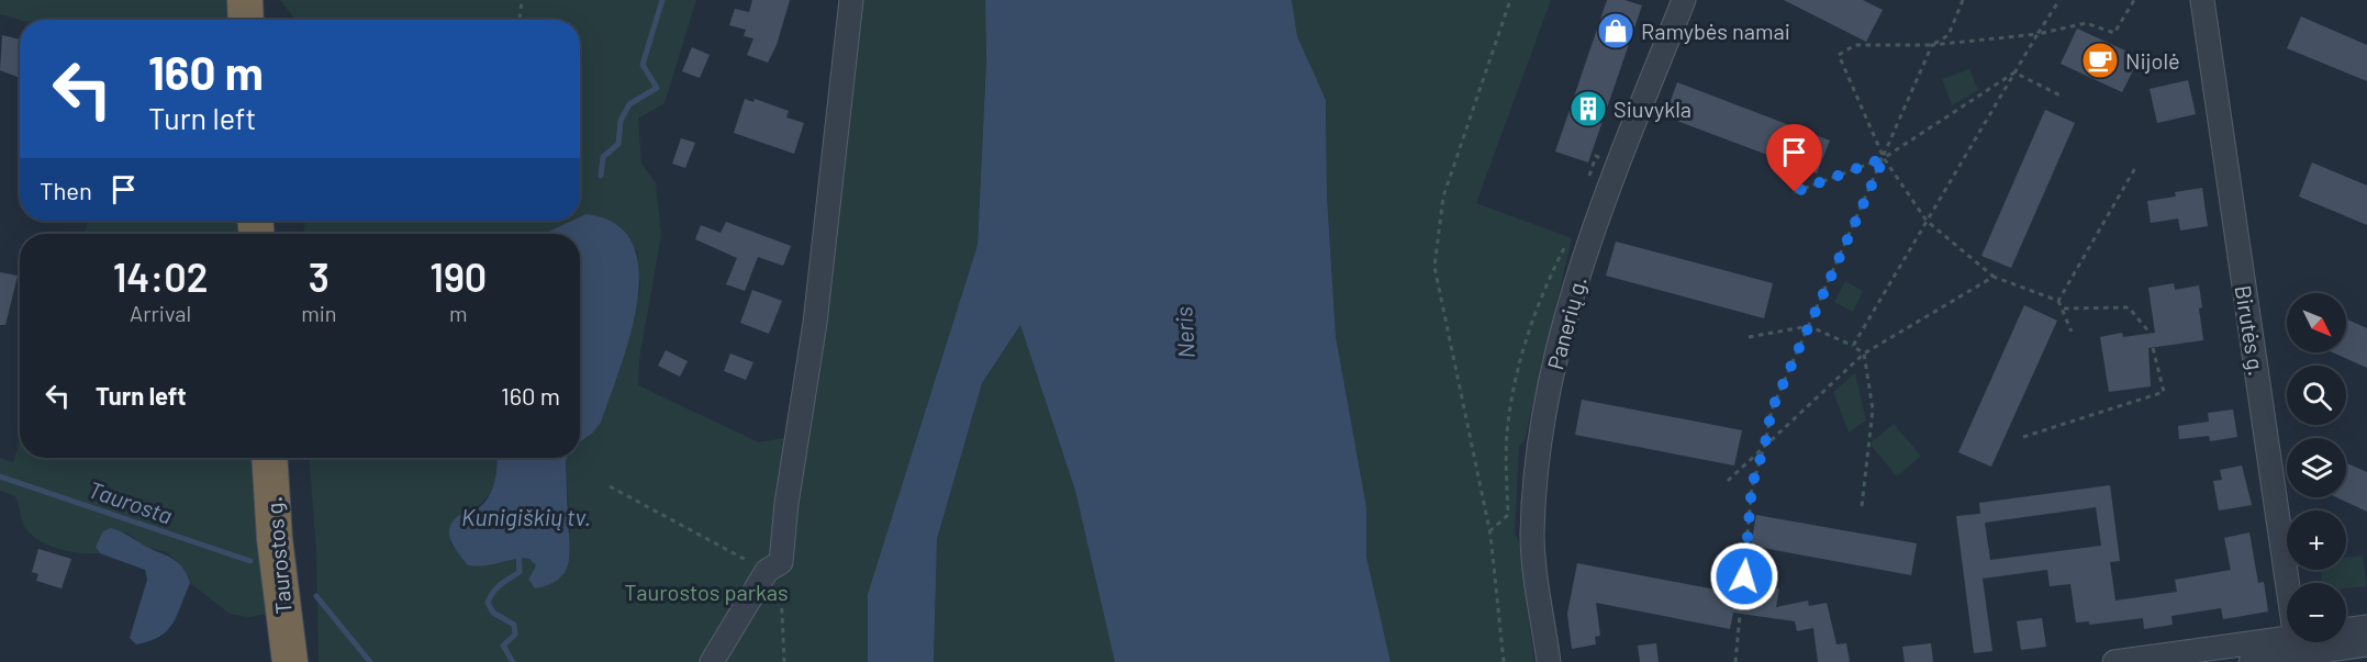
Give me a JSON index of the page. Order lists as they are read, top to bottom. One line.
{"streets":{"highway":["Taurostos g."],"street":["Panerių g.","Birutės g."]},"water":["Neris","Taurosta","Kunigiškių tv."],"parks":["Taurostos parkas"],"places":{"shop":["Ramybės namai"],"cafe":["Nijolė"],"building":["Siuvykla"]},"north":"bottom right","page":{"turn":["160 m","Turn left"],"then":"Then","eta":["14:02","Arrival","3","min","190","m"],"map_buttons":["+","−"],"list":[{"name":"Turn left","value":"160 m"}]}}
